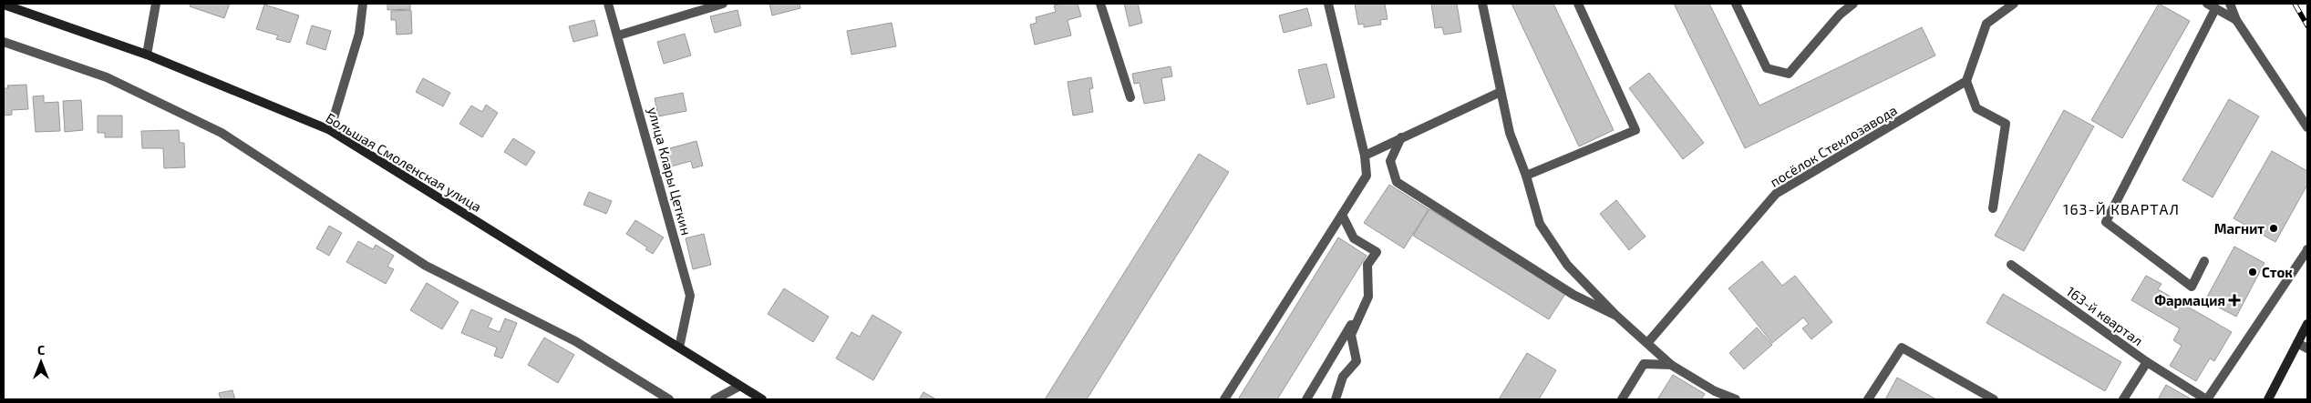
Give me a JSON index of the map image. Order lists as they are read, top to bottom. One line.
{"streets":{"main road":["Большая Смоленская улица"],"street":["посёлок Стеклозавода","улица Клары Цеткин","163-й квартал"]},"crossings":[["Большая Смоленская улица","улица Клары Цеткин"]],"districts":["163-Й КВАРТАЛ"],"places":{"other":["Магнит","Сток"],"health":["Фармация"]},"north":"top"}
